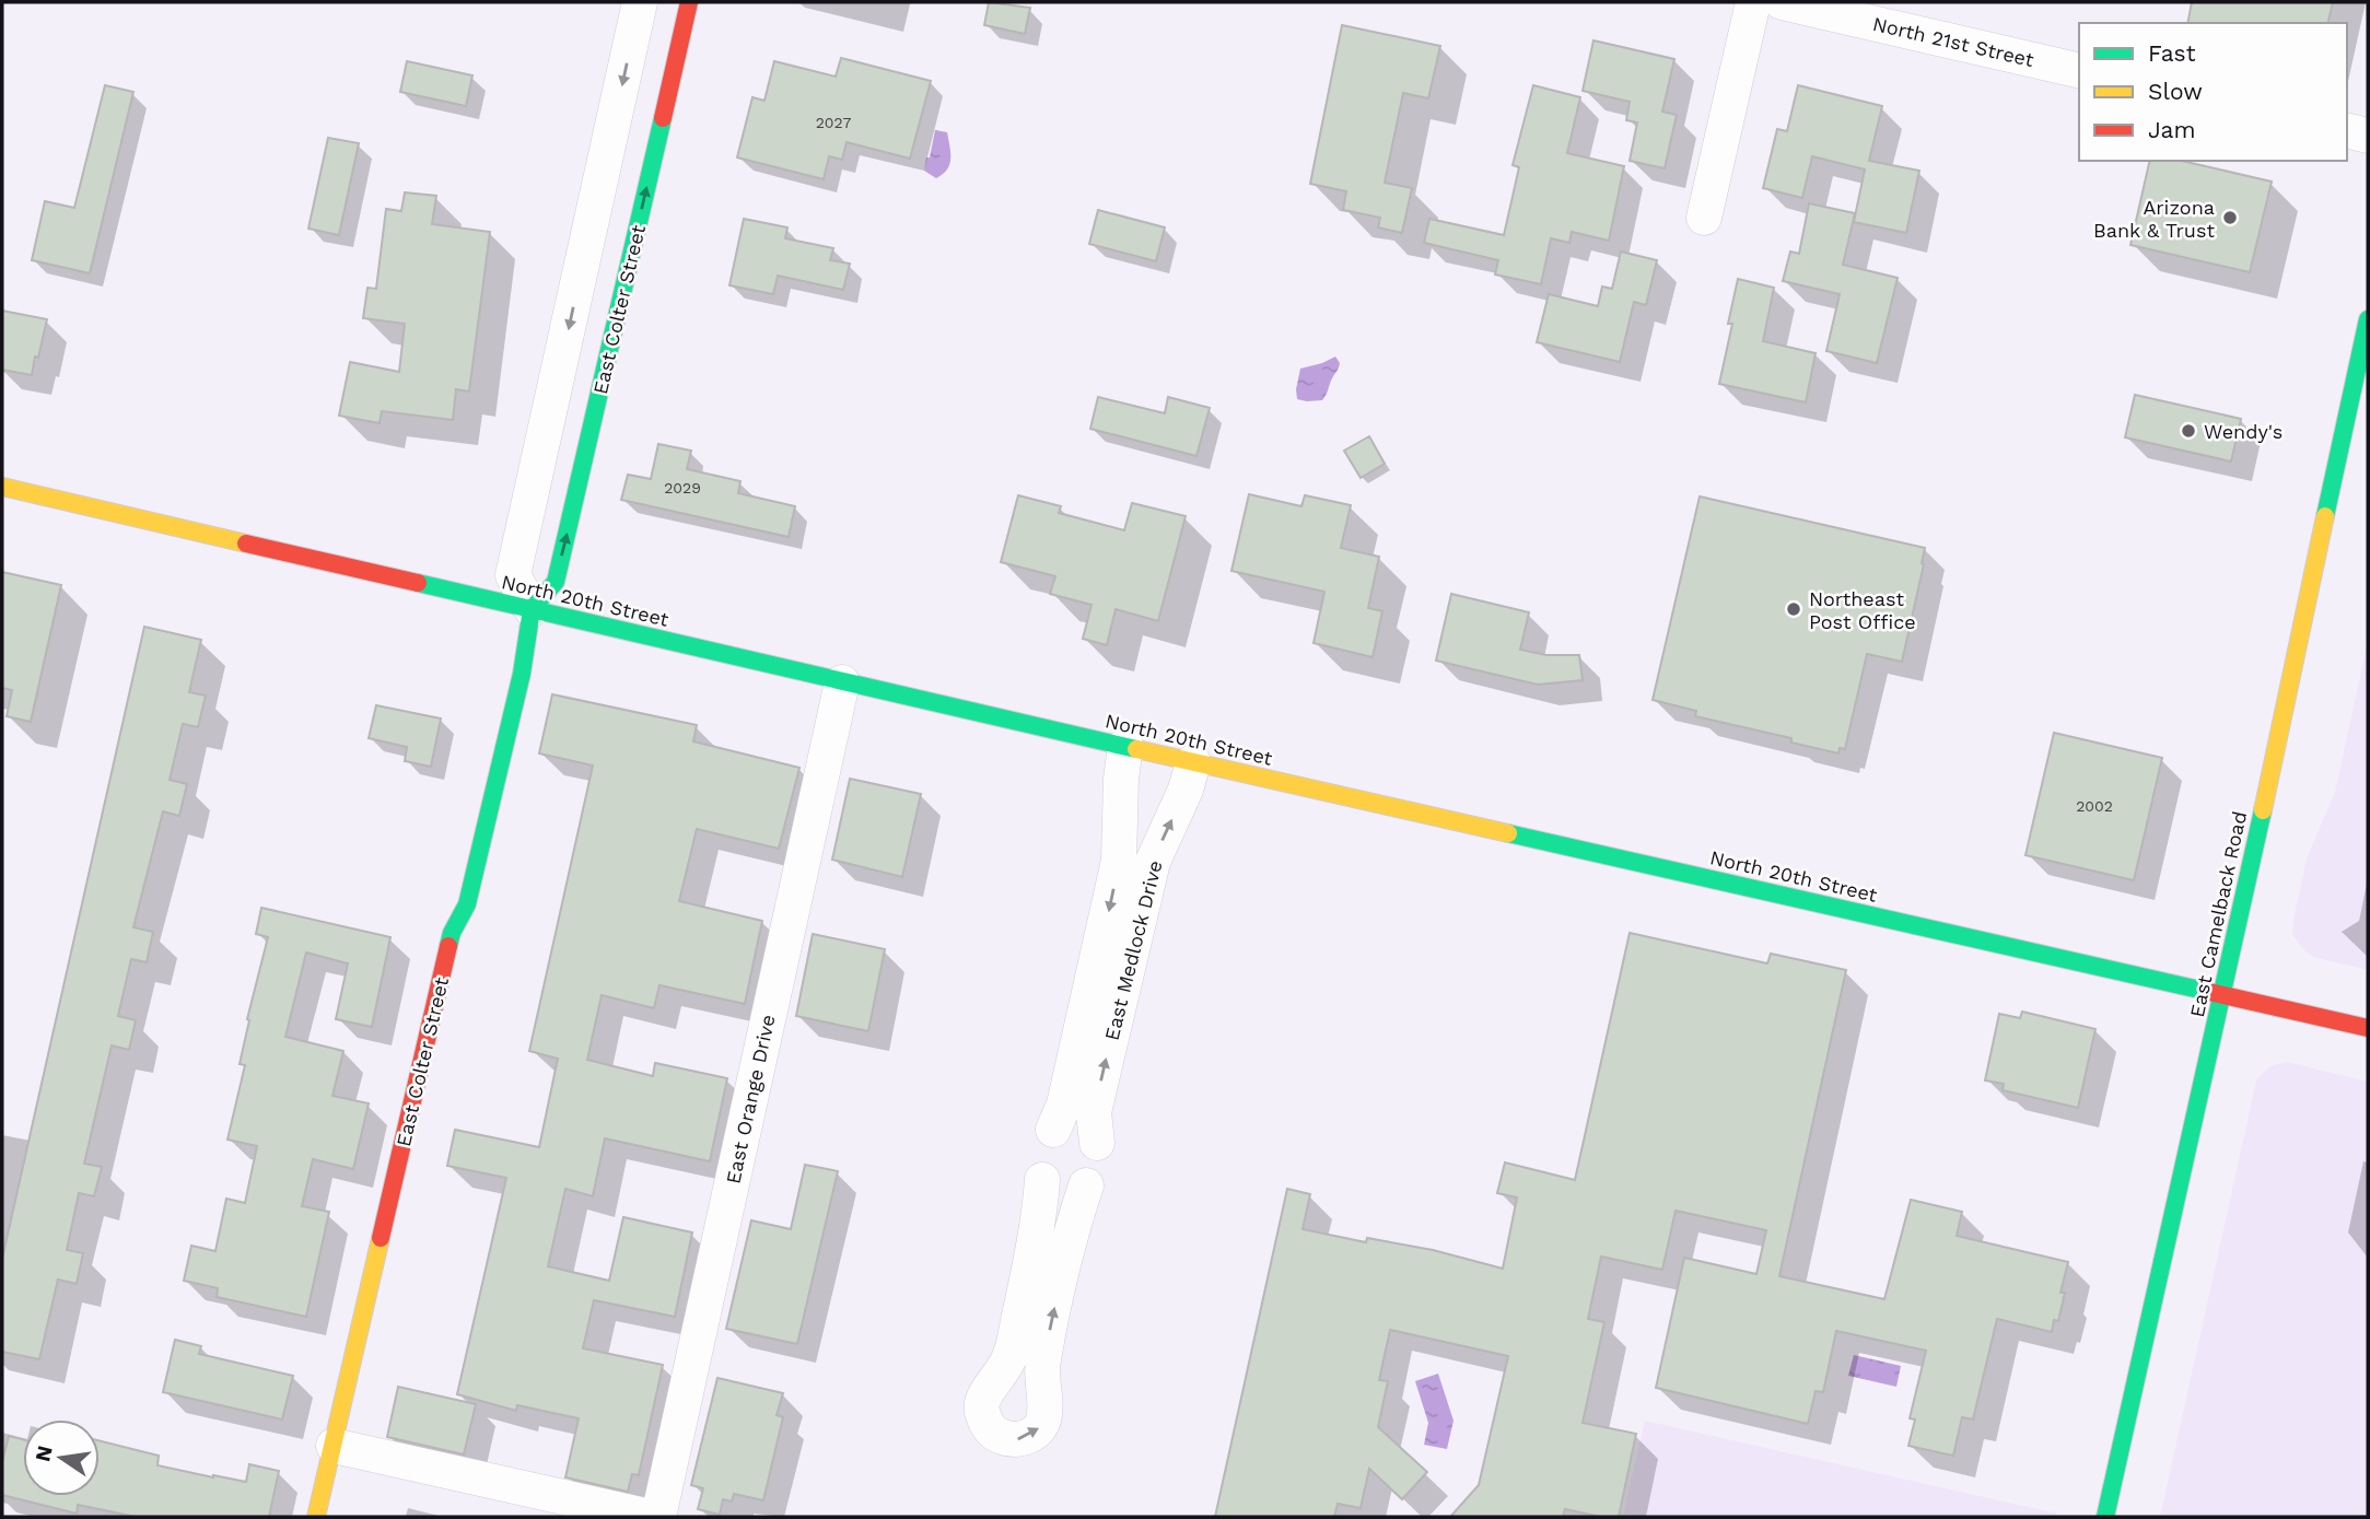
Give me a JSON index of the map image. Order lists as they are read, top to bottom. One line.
{"streets":{"street":["North 21st Street","East Colter Street","North 20th Street","East Camelback Road","East Medlock Drive","East Orange Drive"]},"crossings":[["East Colter Street","North 20th Street"],["North 20th Street","East Camelback Road"],["North 20th Street","East Medlock Drive"],["North 20th Street","East Orange Drive"]],"places":["Arizona Bank & Trust","Wendy's","Northeast Post Office"],"house_numbers":["2027","2029","2002"],"legend":["Fast","Slow","Jam"],"north":"left"}
